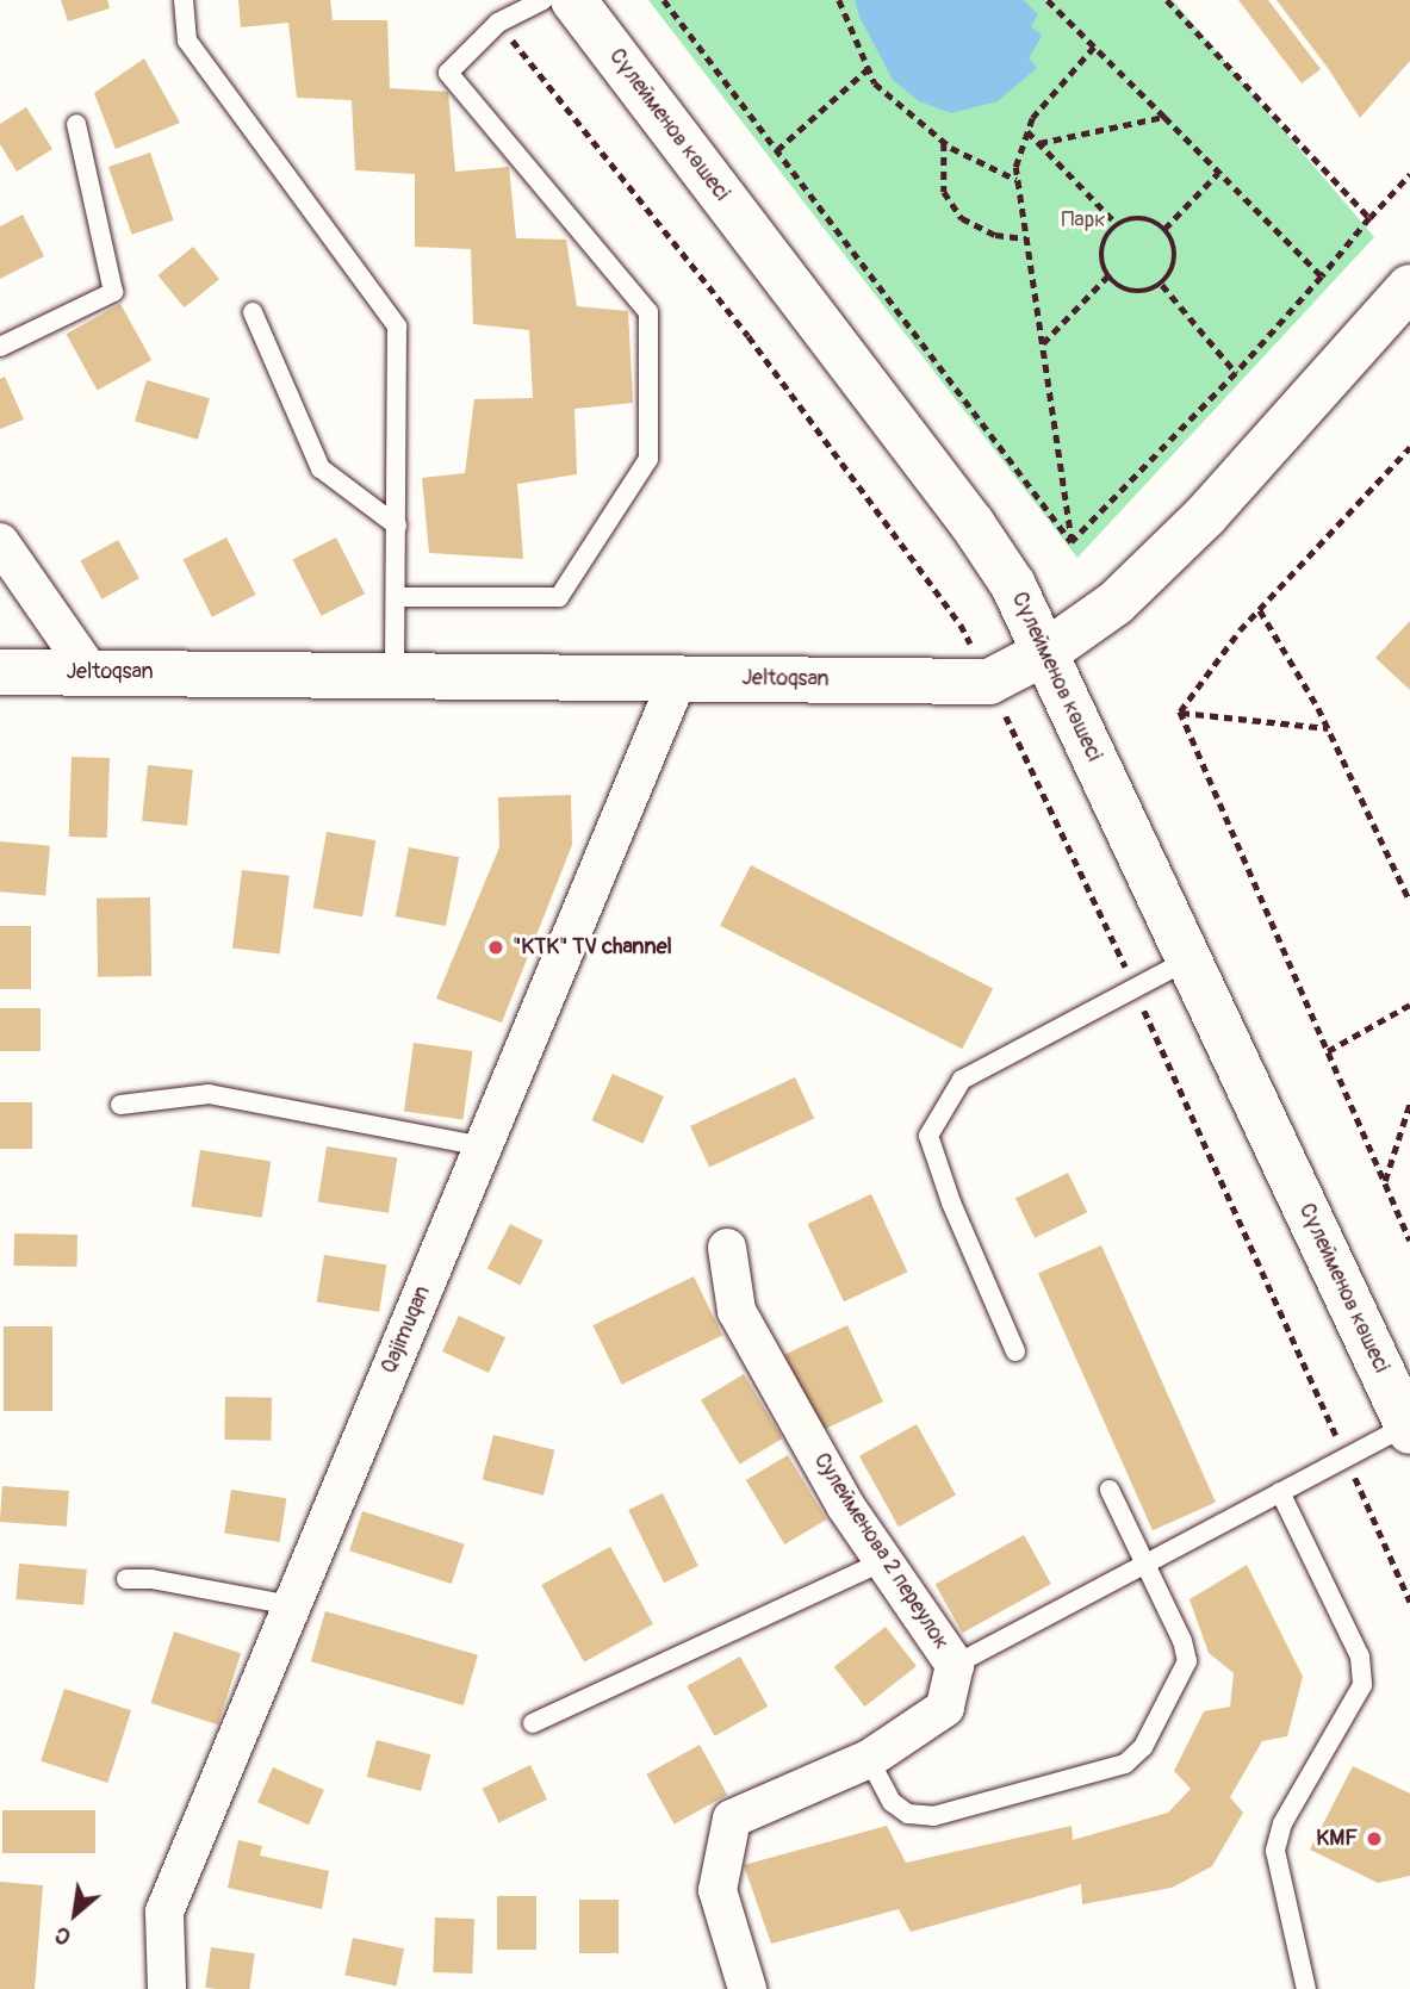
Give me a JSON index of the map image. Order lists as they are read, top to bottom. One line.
{"streets":{"main road":["Сүлейменов көшесі","Jeltoqsan"],"street":["Qajimuqan","Сулейменова 2 переулок"]},"crossings":[["Сүлейменов көшесі","Jeltoqsan"],["Jeltoqsan","Qajimuqan"]],"parks":["Парк"],"places":["\"KTK\" TV channel","KMF"],"north":"bottom left"}
